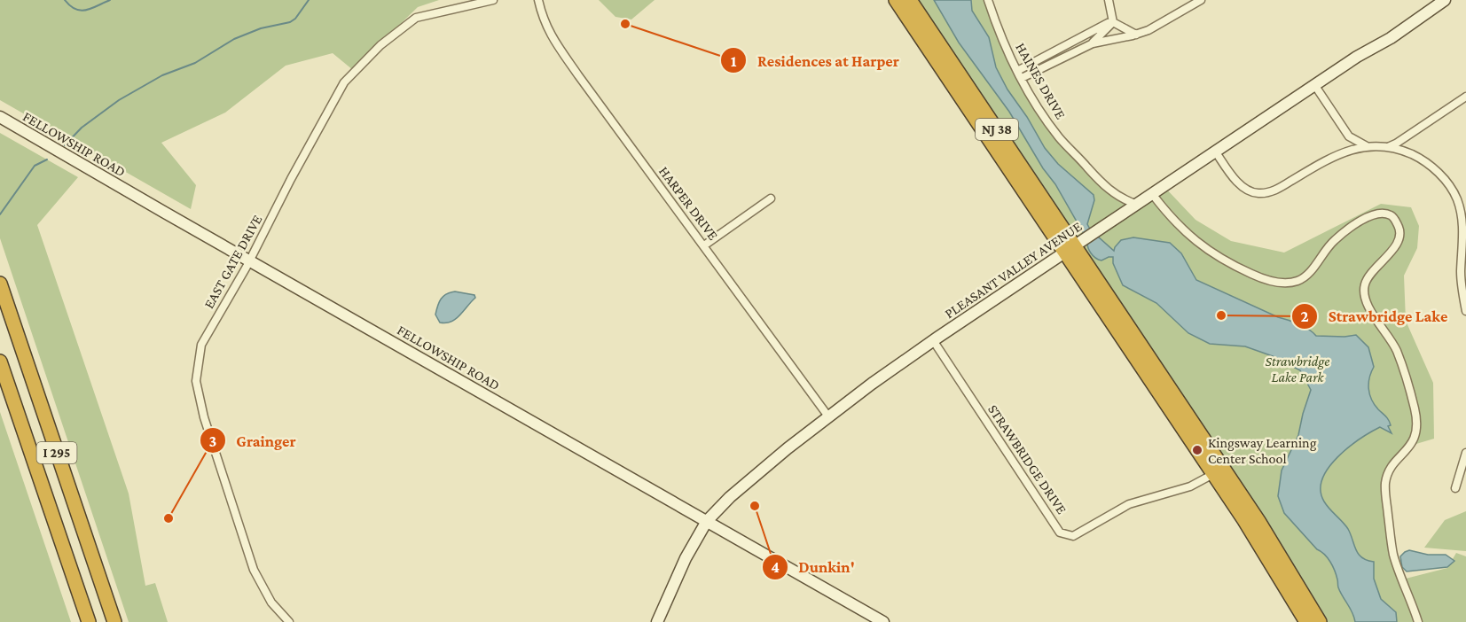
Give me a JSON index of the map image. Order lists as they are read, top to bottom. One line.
{"streets":{"highway":["NJ 38","I 295"],"street":["HAINES DRIVE","FELLOWSHIP ROAD","HARPER DRIVE","EAST GATE DRIVE","PLEASANT VALLEY AVENUE","STRAWBRIDGE DRIVE"]},"crossings":[["HAINES DRIVE","PLEASANT VALLEY AVENUE"],["NJ 38","PLEASANT VALLEY AVENUE"],["NJ 38","STRAWBRIDGE DRIVE"],["FELLOWSHIP ROAD","EAST GATE DRIVE"],["FELLOWSHIP ROAD","PLEASANT VALLEY AVENUE"],["HARPER DRIVE","PLEASANT VALLEY AVENUE"],["PLEASANT VALLEY AVENUE","STRAWBRIDGE DRIVE"]],"parks":["Strawbridge Lake Park"],"places":["Residences at Harper","Strawbridge Lake","Kingsway Learning Center School","Dunkin'","Grainger"]}
